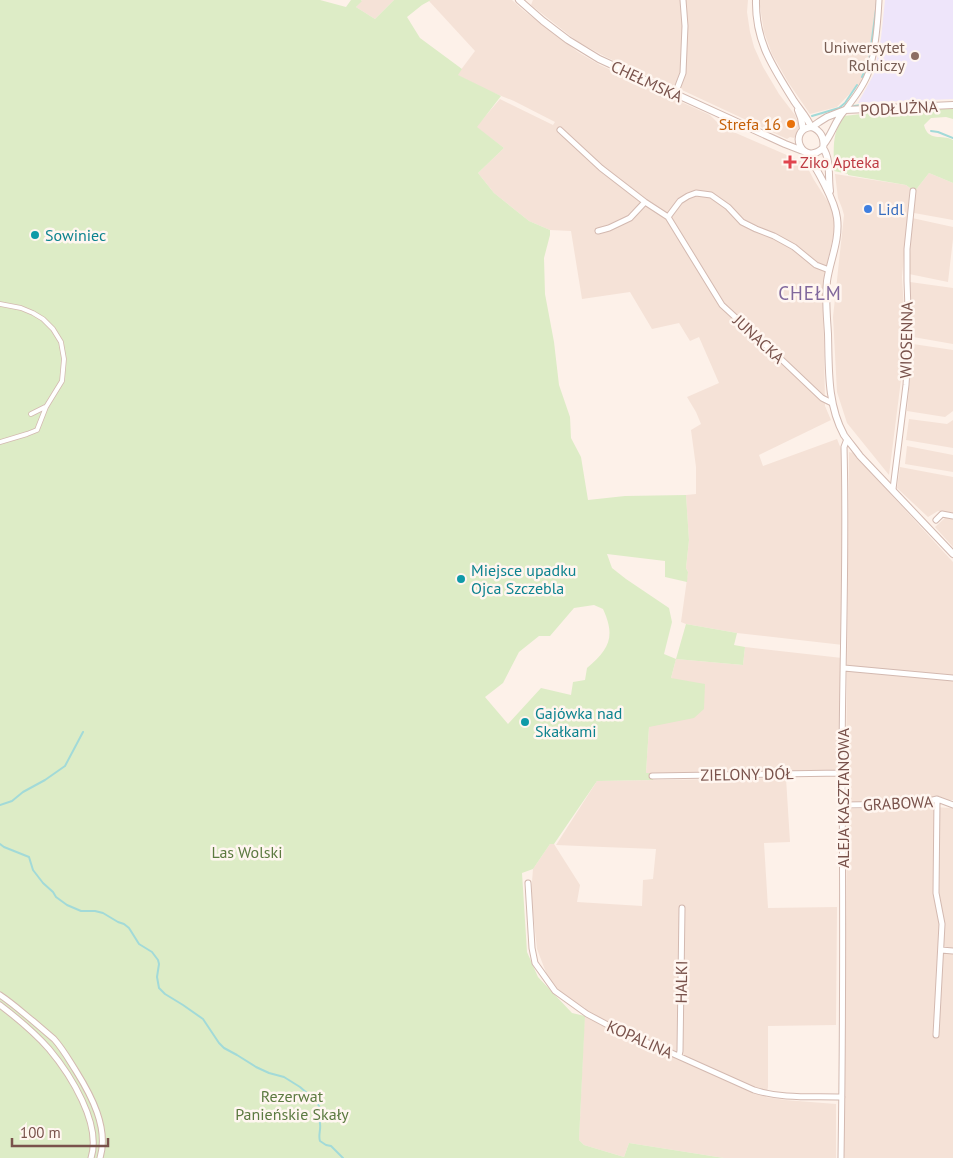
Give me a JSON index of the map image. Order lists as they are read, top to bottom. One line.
{"streets":{"street":["CHEŁMSKA","PODŁUŻNA","JUNACKA","WIOSENNA","ZIELONY DÓŁ","ALEJA KASZTANOWA","GRABOWA","HALKI","KOPALINA"]},"crossings":[["CHEŁMSKA","PODŁUŻNA"],["ZIELONY DÓŁ","ALEJA KASZTANOWA"],["ALEJA KASZTANOWA","GRABOWA"],["ALEJA KASZTANOWA","KOPALINA"],["HALKI","KOPALINA"]],"districts":["CHEŁM"],"parks":["Las Wolski","Rezerwat Panieńskie Skały"],"places":{"other":["Uniwersytet Rolniczy","Strefa 16","Lidl","Sowiniec","Miejsce upadku Ojca Szczebla","Gajówka nad Skałkami"],"health":["Ziko Apteka"]},"scale_bar":"100 m"}
